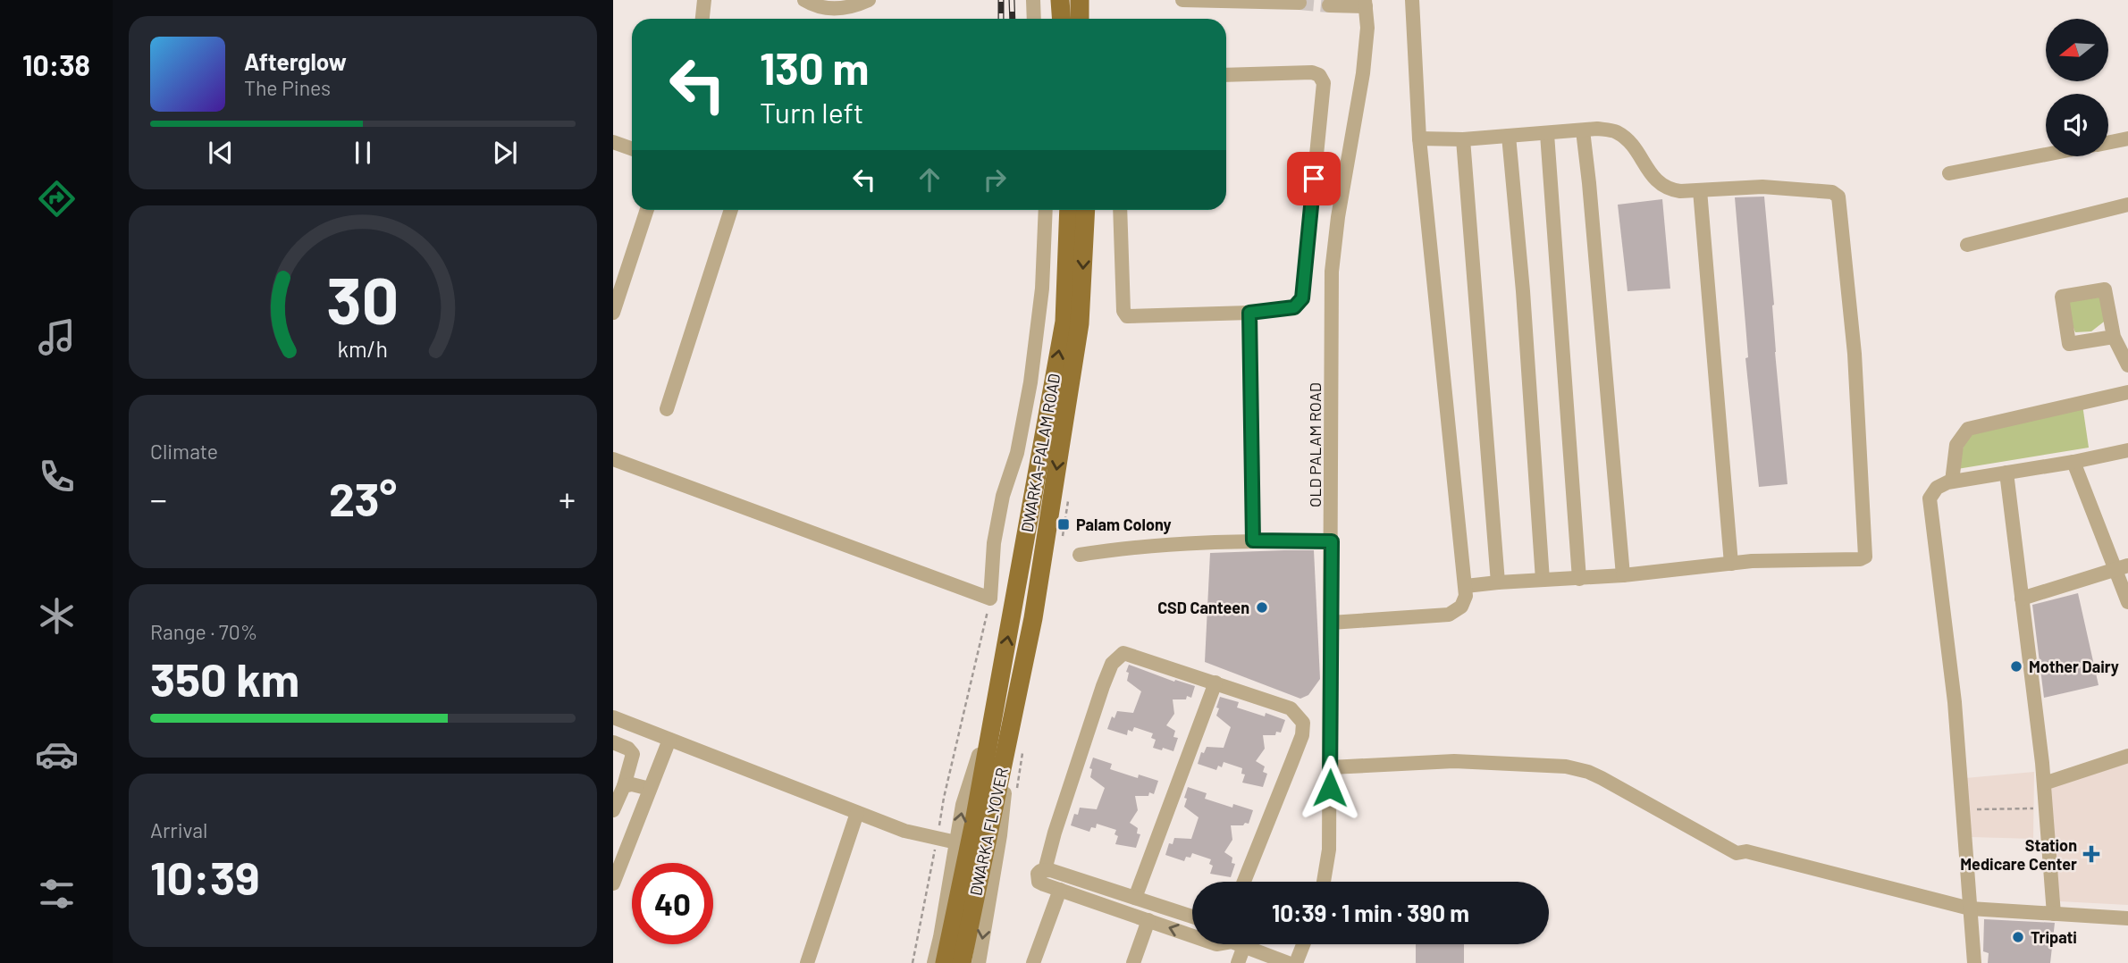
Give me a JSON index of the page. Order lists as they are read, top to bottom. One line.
{"streets":{"main road":["DWARKA-PALAM ROAD","DWARKA FLYOVER"],"street":["OLD PALAM ROAD"]},"crossings":[["DWARKA-PALAM ROAD","DWARKA FLYOVER"]],"places":{"transit":["Palam Colony"],"other":["CSD Canteen","Mother Dairy","Tripati"],"health":["Station Medicare Center"]},"north":"left","page":{"tabs":"10:38","turn":["130 m","Turn left"],"song":["Afterglow","The Pines"],"tile":["Climate",["Range · 70%","350 km"],["Arrival","10:39"]],"heat":["−","23°","+"],"limit":"40","trip":"10:39 · 1 min · 390 m","gauge":["30","km/h"]}}
